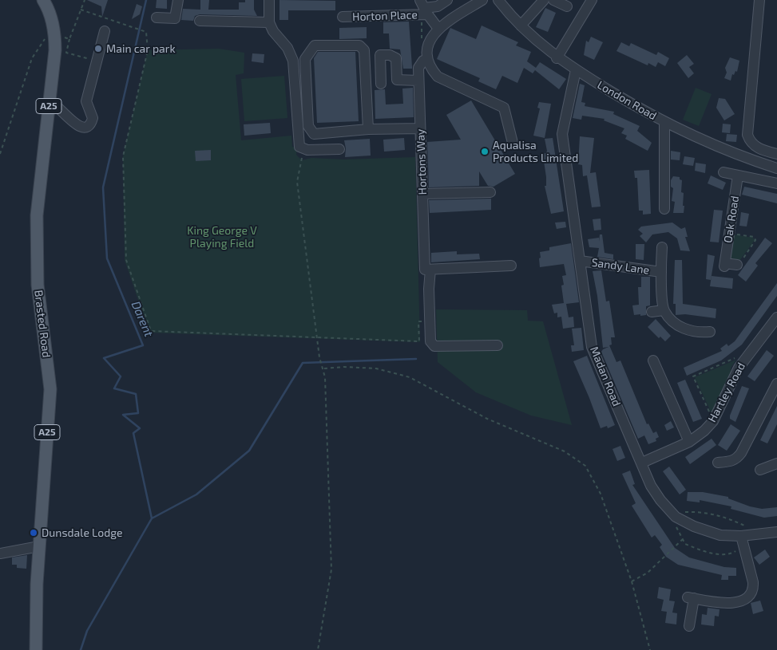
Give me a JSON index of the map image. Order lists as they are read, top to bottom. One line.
{"streets":{"main road":["A25","Brasted Road"],"street":["Horton Place","London Road","Hortons Way","Oak Road","Sandy Lane","Madan Road","Hartley Road"]},"crossings":[["London Road","Madan Road"],["Sandy Lane","Madan Road"],["Madan Road","Hartley Road"]],"water":["Darent"],"parks":["King George V Playing Field"],"places":["Main car park","Aqualisa Products Limited","Dunsdale Lodge"]}
